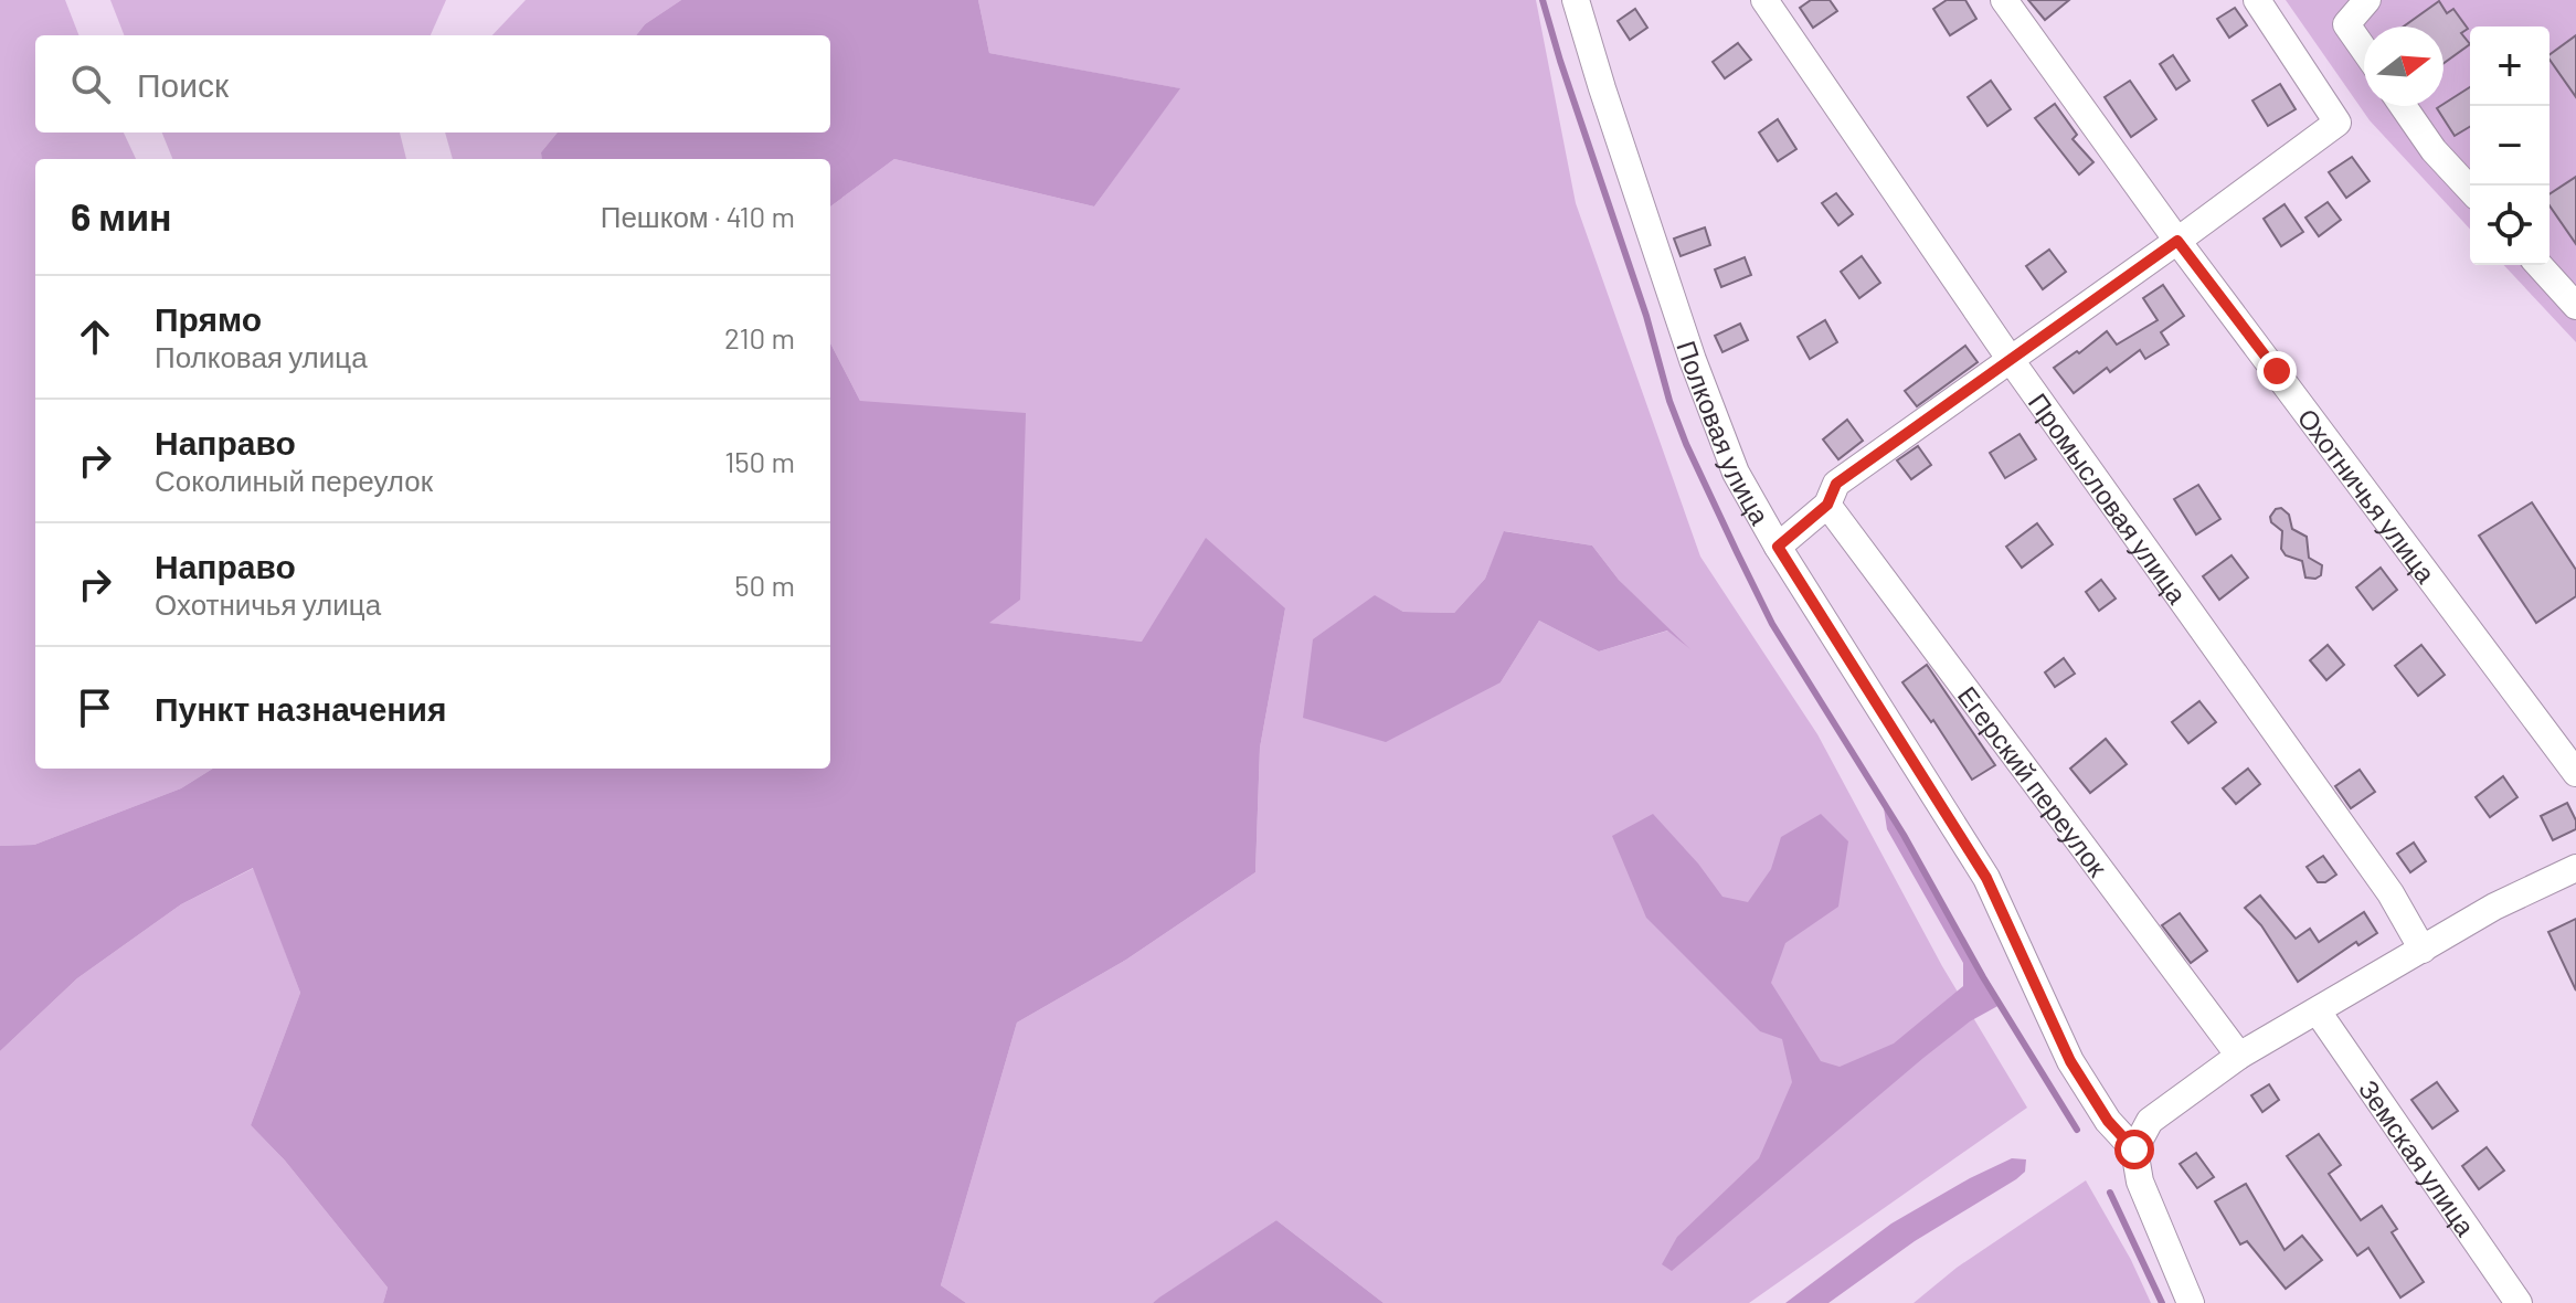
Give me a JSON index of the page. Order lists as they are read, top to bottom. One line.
{"streets":{"street":["Полковая улица","Охотничья улица","Промысловая улица","Егерский переулок","Земская улица"]},"north":"right","page":{"map_buttons":["+","−"],"search":"Поиск","heading":["6 мин","Пешком · 410 m"],"list":[["Прямо","Полковая улица","210 m"],["Направо","Соколиный переулок","150 m"],["Направо","Охотничья улица","50 m"],"Пункт назначения"]}}
